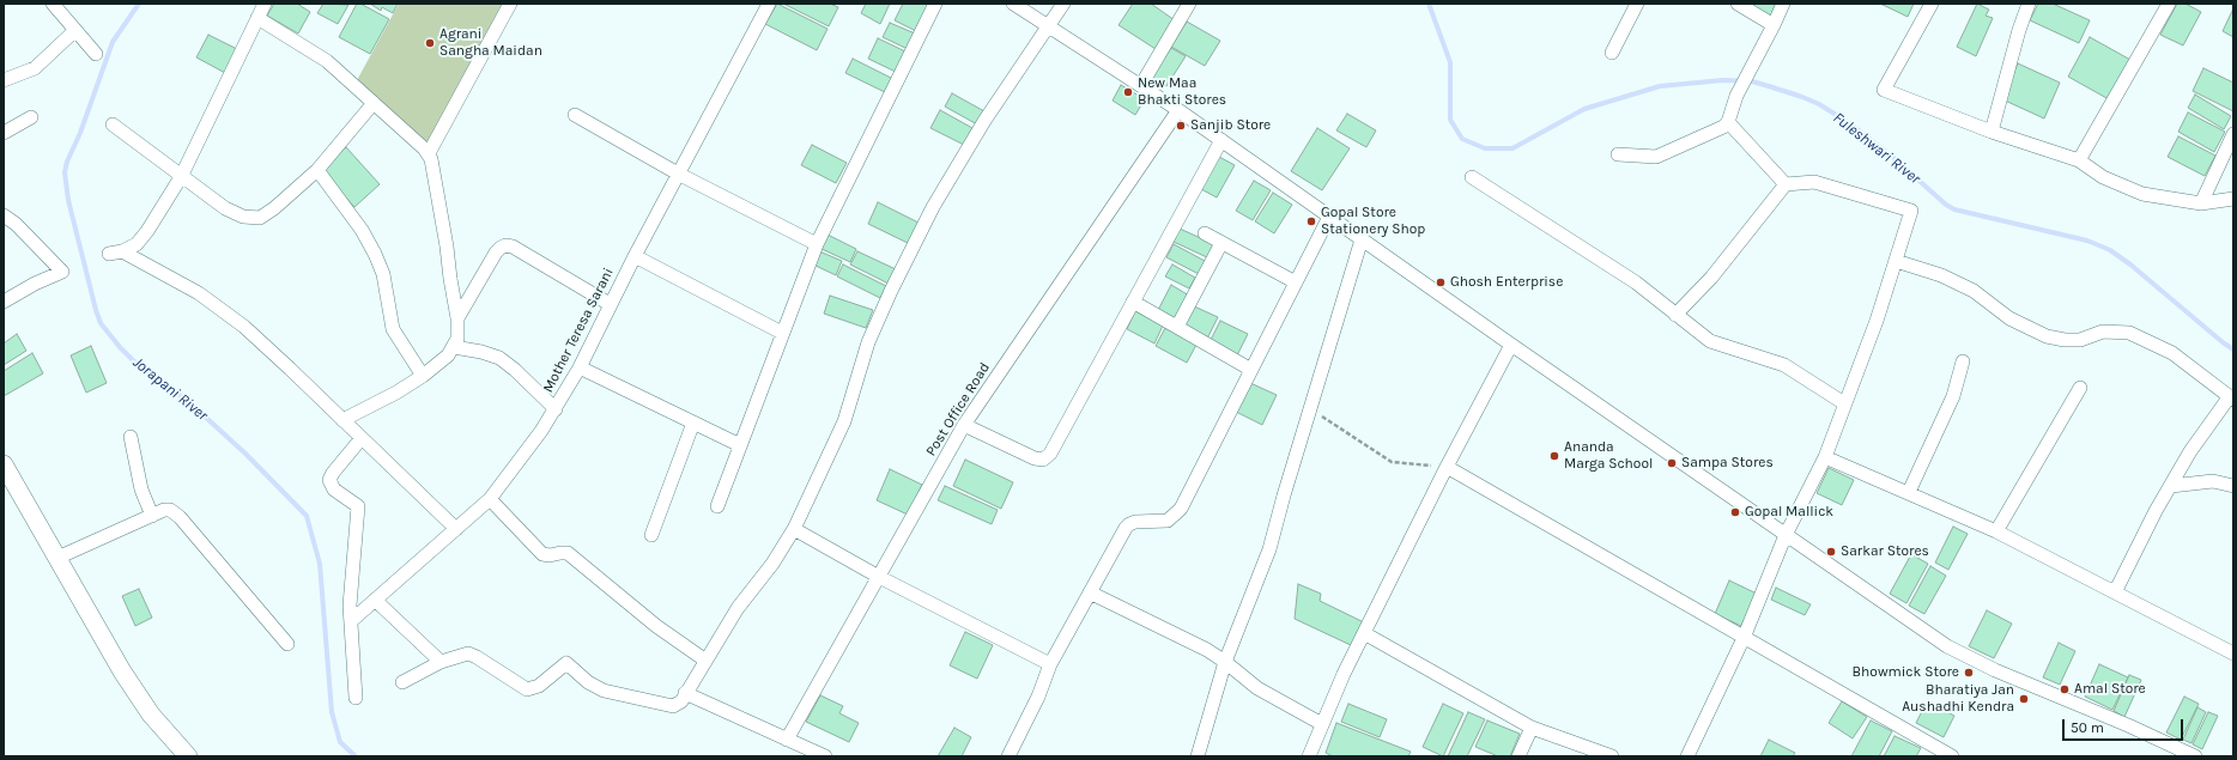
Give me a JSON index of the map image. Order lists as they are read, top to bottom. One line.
{"streets":{"street":["Mother Teresa Sarani","Post Office Road"]},"water":["Fuleshwari River","Jorapani River"],"places":["Agrani Sangha Maidan","New Maa Bhakti Stores","Sanjib Store","Gopal Store Stationery Shop","Ghosh Enterprise","Ananda Marga School","Sampa Stores","Gopal Mallick","Sarkar Stores","Bhowmick Store","Amal Store","Bharatiya Jan Aushadhi Kendra"],"scale_bar":"50 m"}
